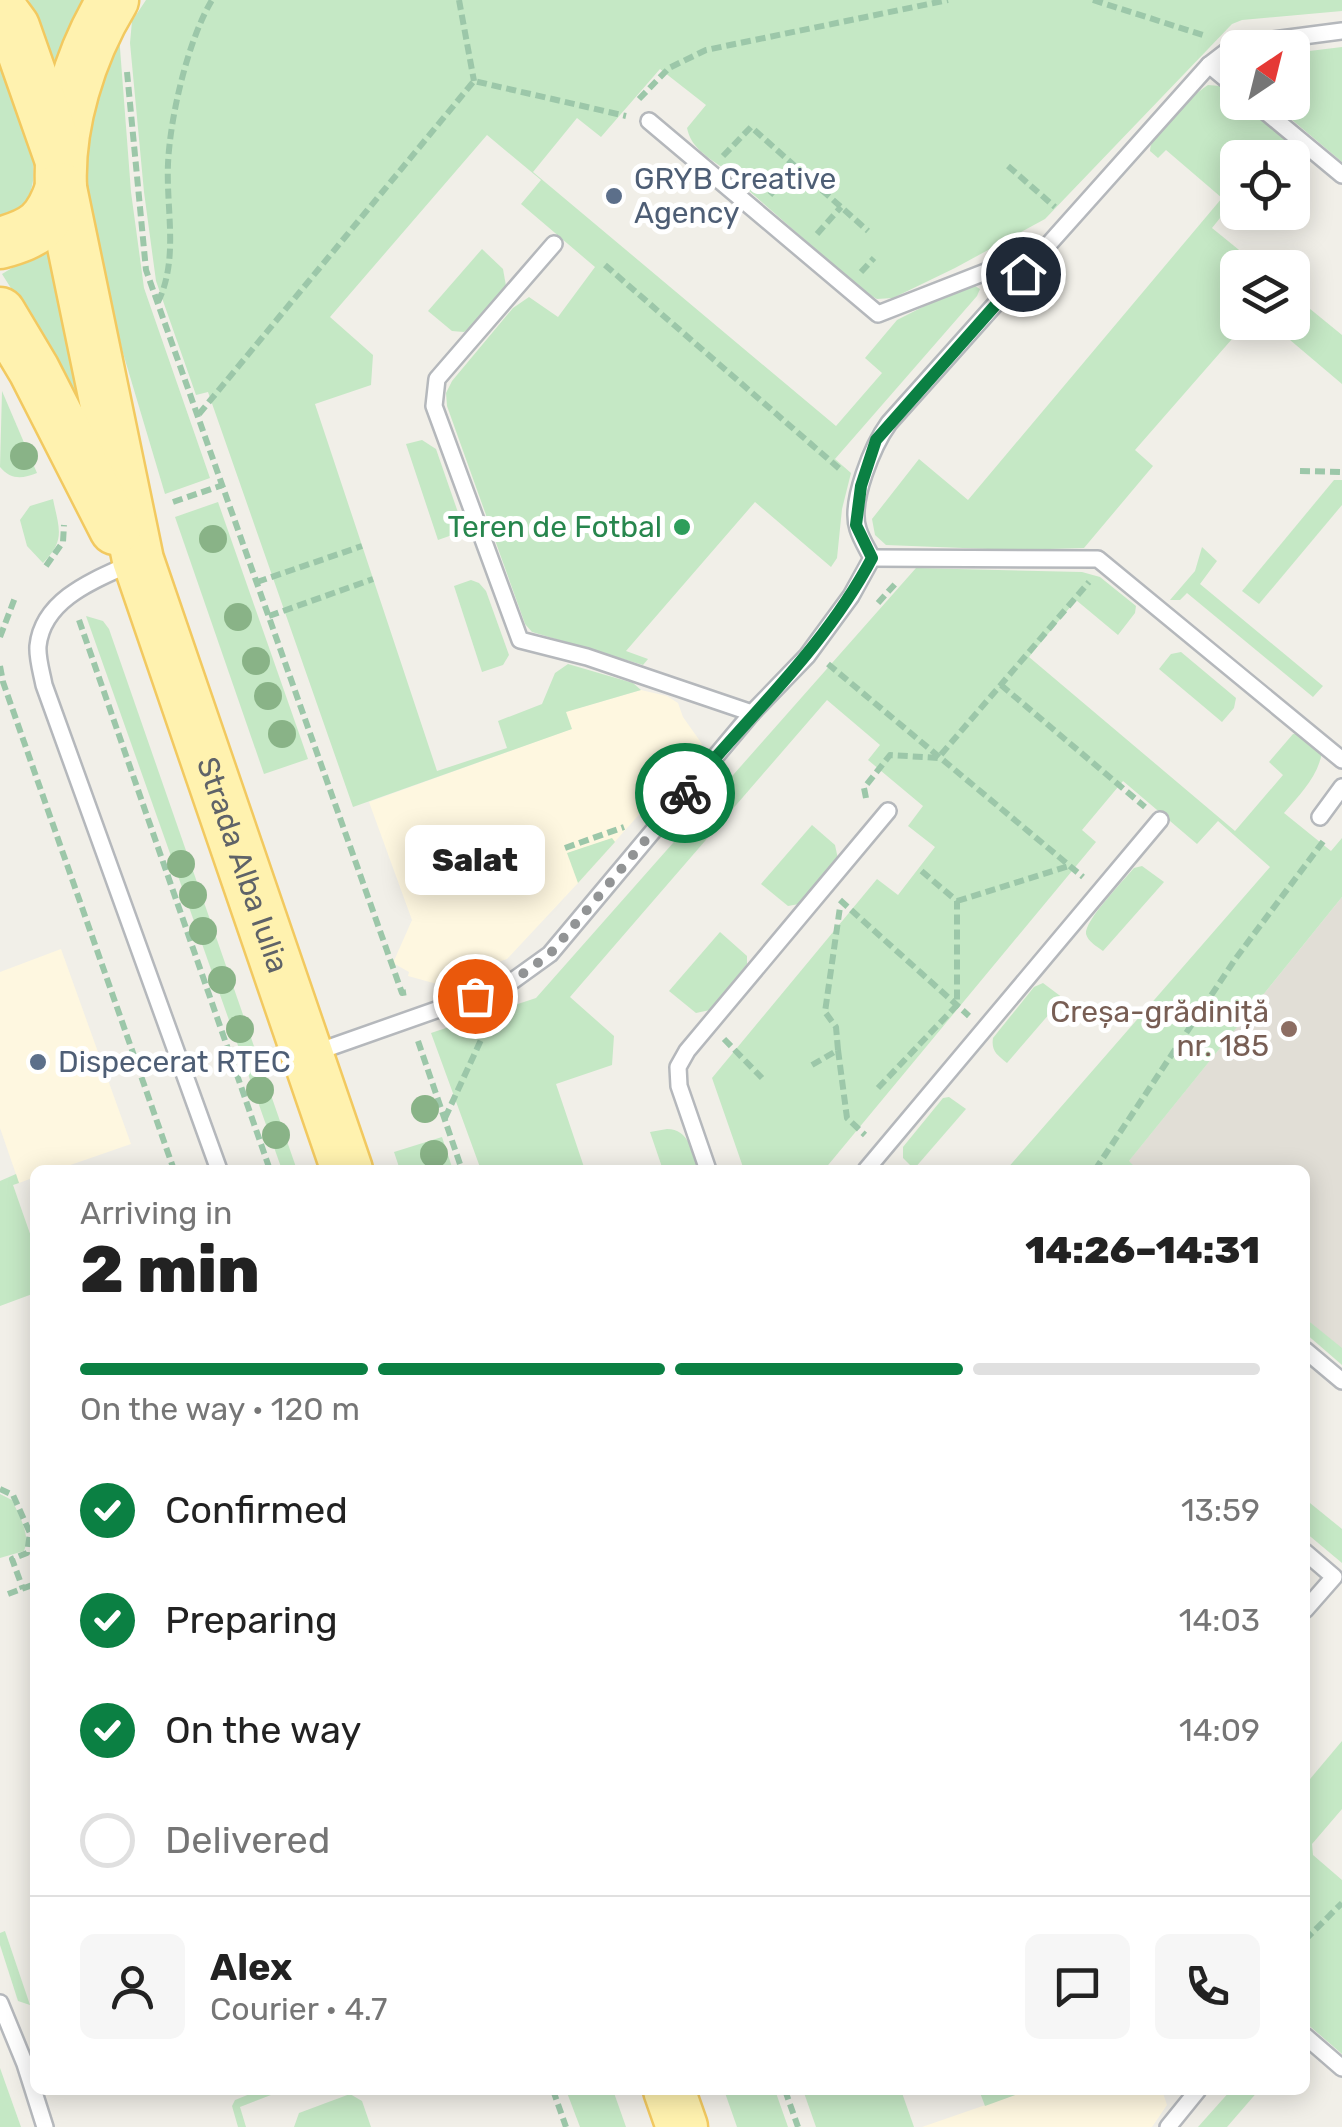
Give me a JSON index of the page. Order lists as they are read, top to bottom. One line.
{"streets":{"main road":["Strada Alba Iulia"]},"places":["GRYB Creative Agency","Teren de Fotbal","Salat","Creșa-grădiniță nr. 185","Dispecerat RTEC"],"north":"top right","page":{"bubble":"Salat","heading":["2 min","Arriving in","14:26–14:31"],"panel":["Alex","Courier · 4.7"],"bar":"On the way · 120 m","list":[["Confirmed","13:59"],["Preparing","14:03"],["On the way","14:09"],"Delivered"]}}
